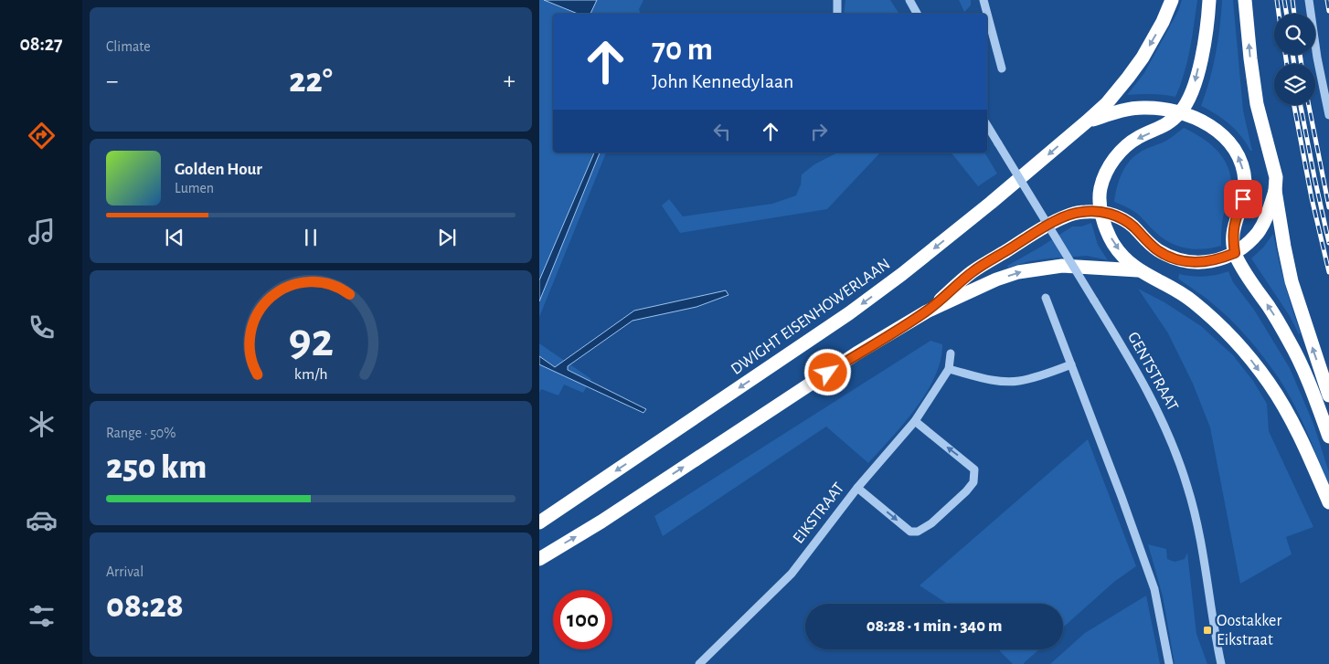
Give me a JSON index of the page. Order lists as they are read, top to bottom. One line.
{"streets":{"highway":["DWIGHT EISENHOWERLAAN"],"street":["GENTSTRAAT","EIKSTRAAT"]},"places":{"transit":["Oostakker Eikstraat"]},"page":{"tabs":"08:27","tile":["Climate",["Range · 50%","250 km"],["Arrival","08:28"]],"turn":["70 m","John Kennedylaan"],"heat":["−","22°","+"],"song":["Golden Hour","Lumen"],"limit":"100","trip":"08:28 · 1 min · 340 m","gauge":["92","km/h"]}}
